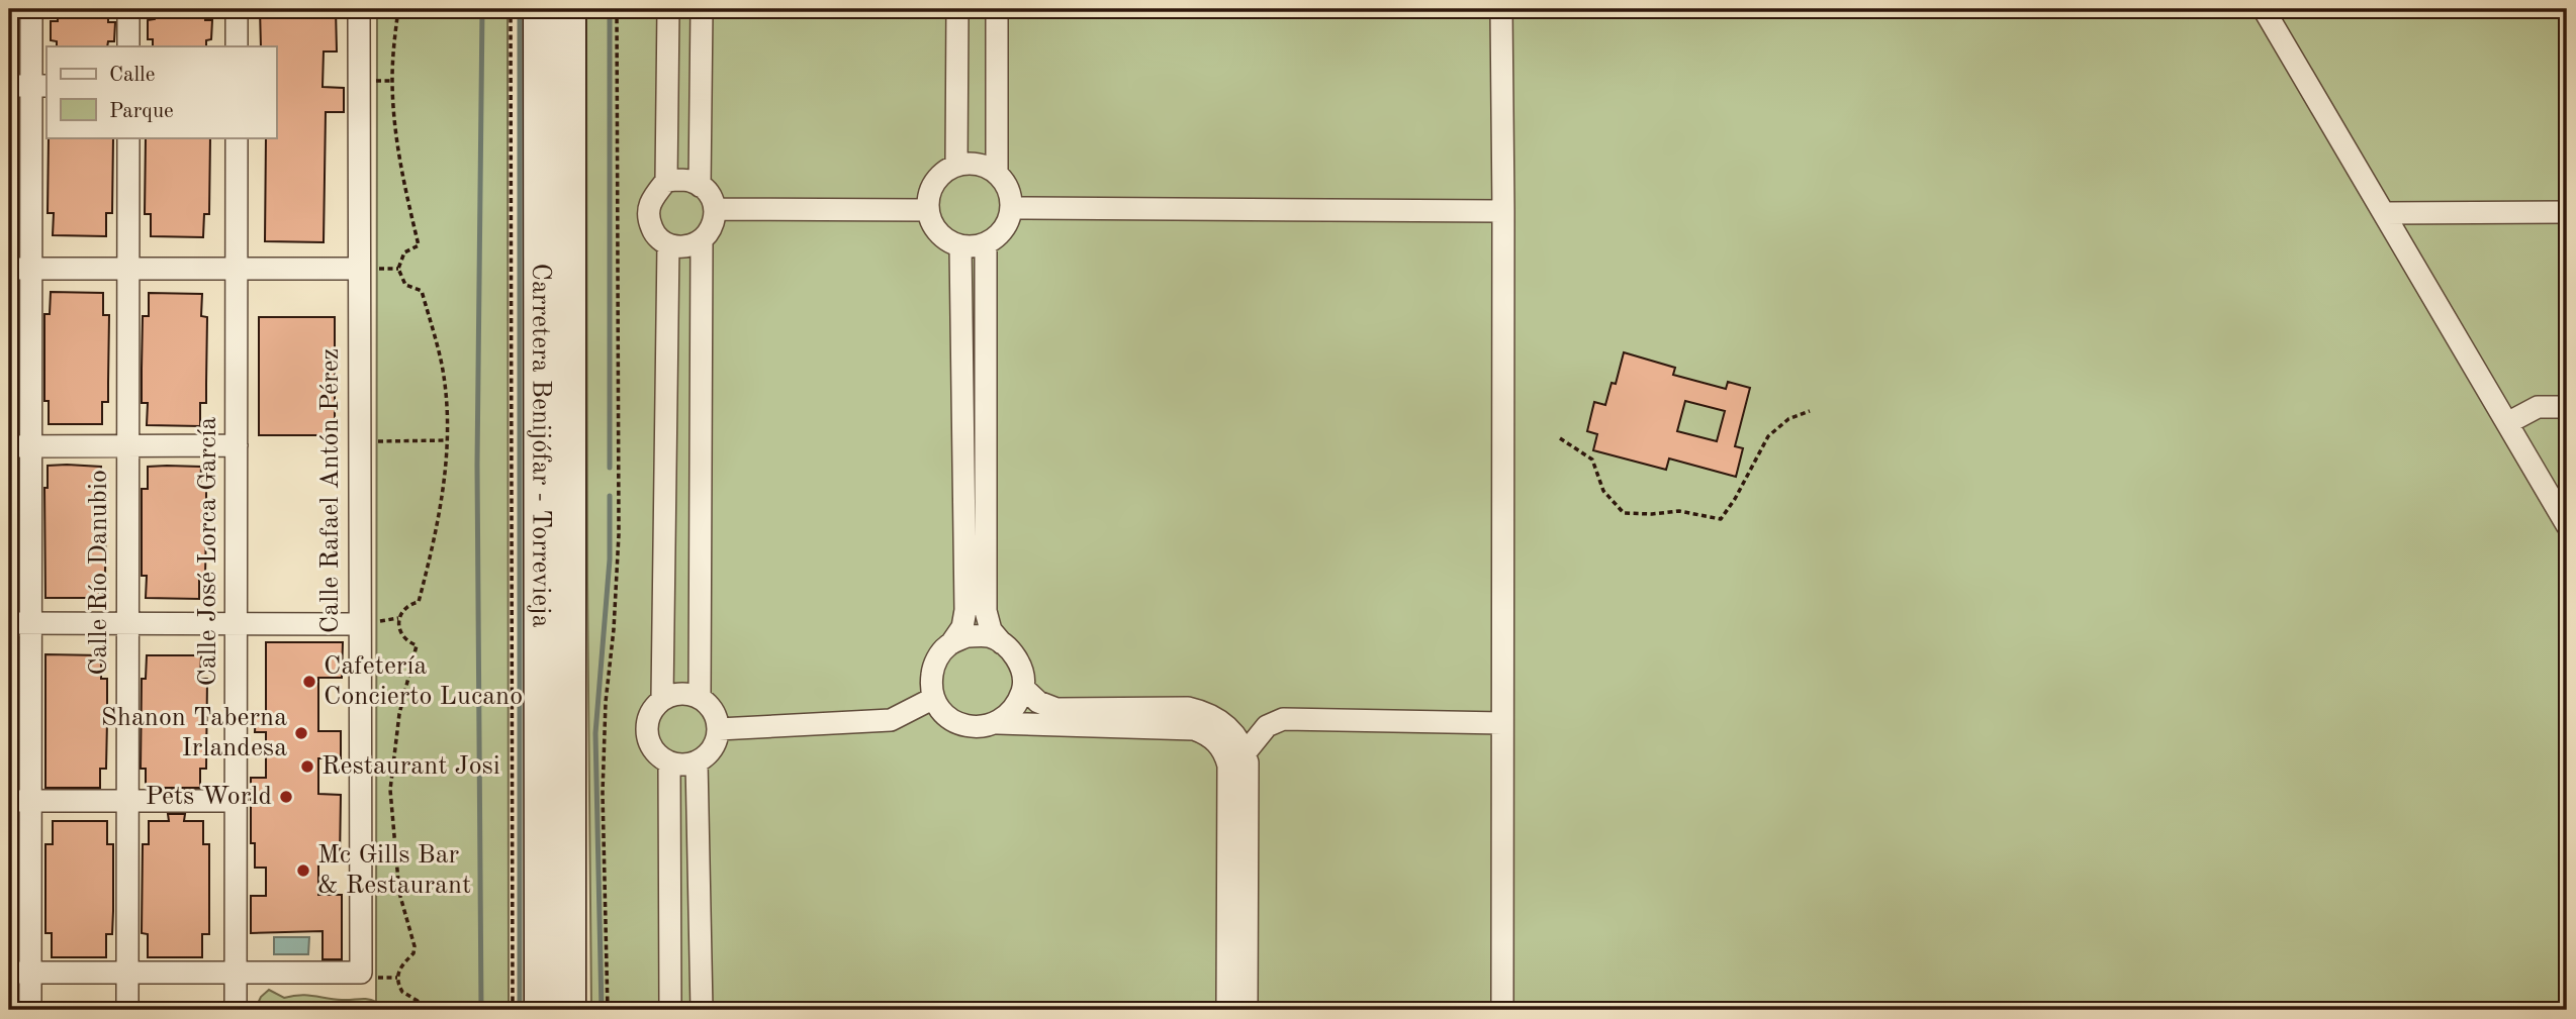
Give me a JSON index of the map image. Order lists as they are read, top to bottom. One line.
{"streets":{"main road":["Carretera Benijófar - Torrevieja"],"street":["Calle Rafael Antón Pérez","Calle José Lorca García","Calle Río Danubio"]},"crossings":[["Calle Rafael Antón Pérez","Calle José Lorca García"]],"places":["Cafetería Concierto Lucano","Shanon Taberna Irlandesa","Restaurant Josi","Pets World","Mc Gills Bar & Restaurant"],"legend":["Calle","Parque"]}
